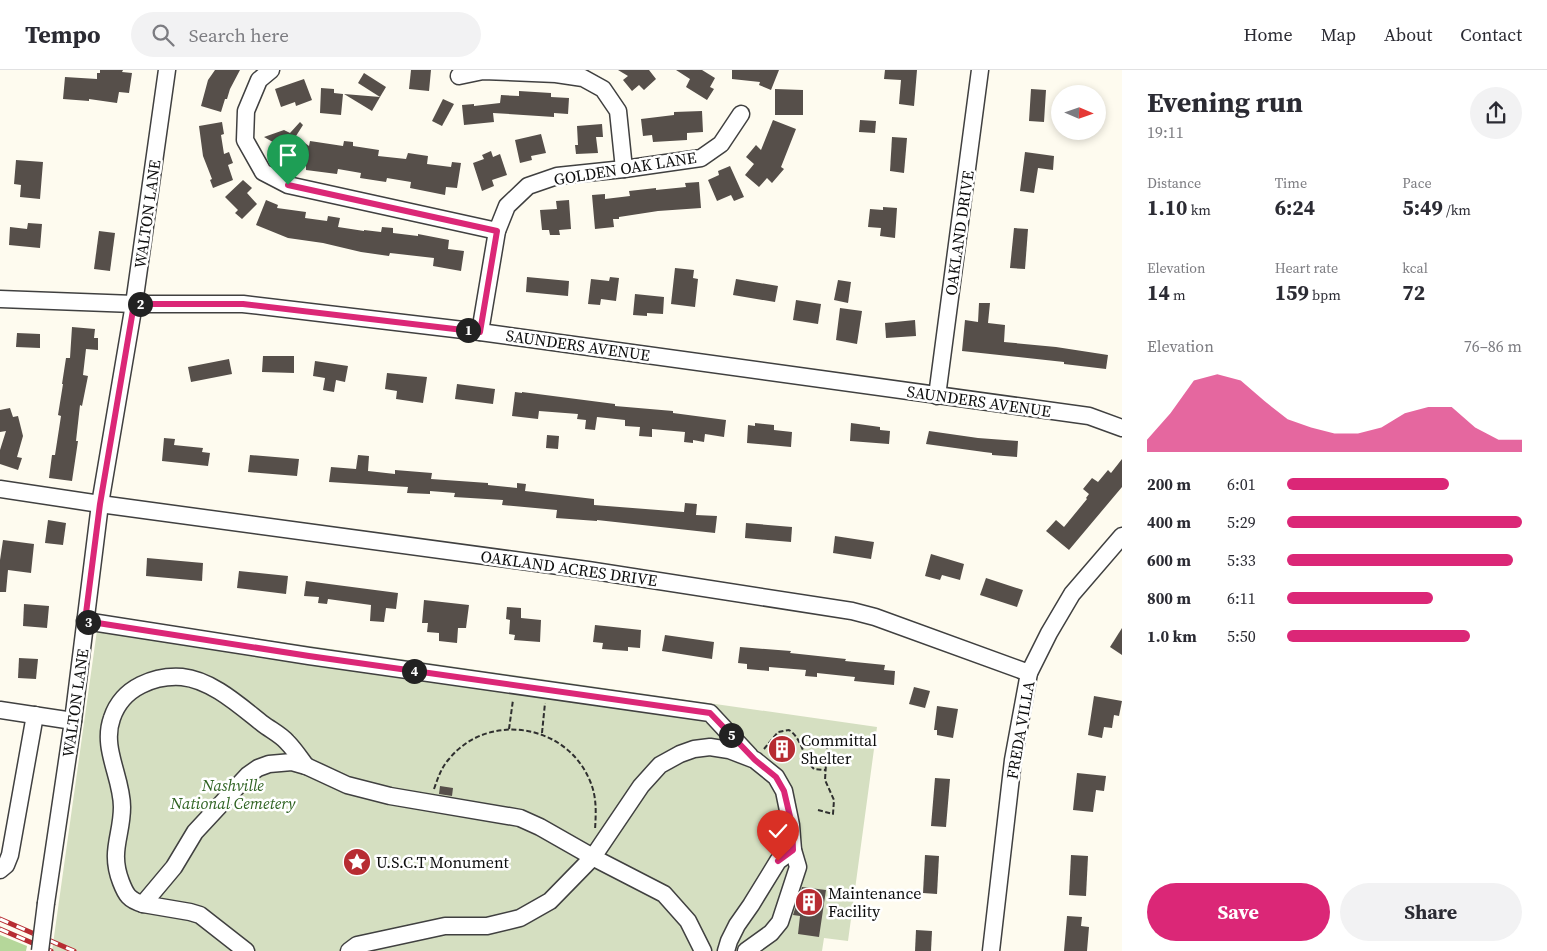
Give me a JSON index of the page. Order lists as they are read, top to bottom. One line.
{"streets":{"street":["GOLDEN OAK LANE","WALTON LANE","OAKLAND DRIVE","SAUNDERS AVENUE","OAKLAND ACRES DRIVE","FREDA VILLA"]},"crossings":[["GOLDEN OAK LANE","SAUNDERS AVENUE"],["WALTON LANE","SAUNDERS AVENUE"],["WALTON LANE","OAKLAND ACRES DRIVE"],["OAKLAND DRIVE","SAUNDERS AVENUE"],["OAKLAND ACRES DRIVE","FREDA VILLA"]],"parks":["Nashville National Cemetery"],"places":{"building":["Committal Shelter","Maintenance Facility"],"place":["U.S.C.T Monument"]},"north":"right","page":{"header":"Tempo","search":"Search here","nav":["Home","Map","About","Contact"],"heading":["Evening run","19:11"],"stats":[["Distance","1.10 km"],["Time","6:24"],["Pace","5:49 /km"],["Elevation","14 m"],["Heart rate","159 bpm"],["kcal","72"]],"pins":["2","1","3","4","5"],"chart":["Elevation","76–86 m"],"list":[{"name":"200 m","note":"6:01"},{"name":"400 m","note":"5:29"},{"name":"600 m","note":"5:33"},{"name":"800 m","note":"6:11"},{"name":"1.0 km","note":"5:50"}],"buttons":["Save","Share"]}}
